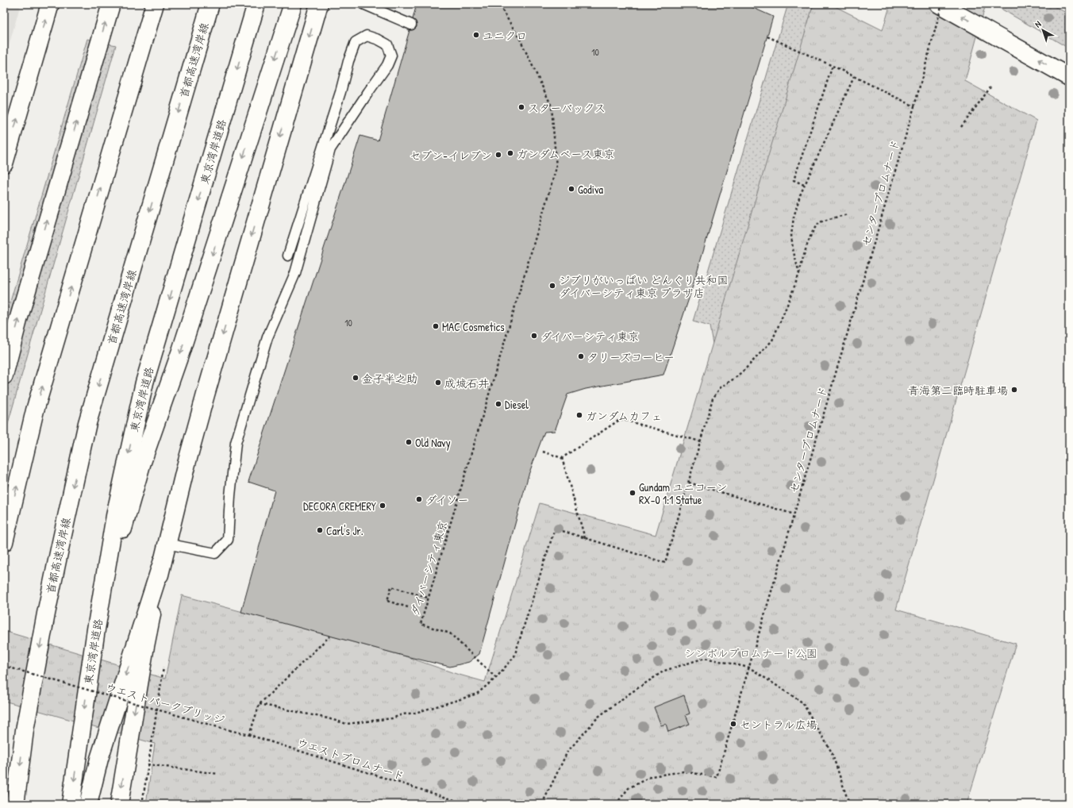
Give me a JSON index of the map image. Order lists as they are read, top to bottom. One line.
{"streets":{"main road":["首都高速湾岸線","東京湾岸道路"],"path":["センタープロムナード","ダイバーシティ東京","ウエストパークブリッジ","ウエストプロムナード"]},"crossings":[["ウエストパークブリッジ","ウエストプロムナード"]],"parks":["シンボルプロムナード公園"],"places":["ユニクロ","スターバックス","ガンダムベース東京","セブン-イレブン","Godiva","ジブリがいっぱい どんぐり共和国 ダイバーシティ東京 プラザ店","MAC Cosmetics","ダイバーシティ東京","タリーズコーヒー","金子半之助","成城石井","青海第二臨時駐車場","Diesel","ガンダムカフェ","Old Navy","Gundam ユニコーン RX-0 1:1 Statue","ダイソー","DECORA CREMERY","Carl's Jr.","セントラル広場"],"house_numbers":["10","10"],"north":"top left"}
